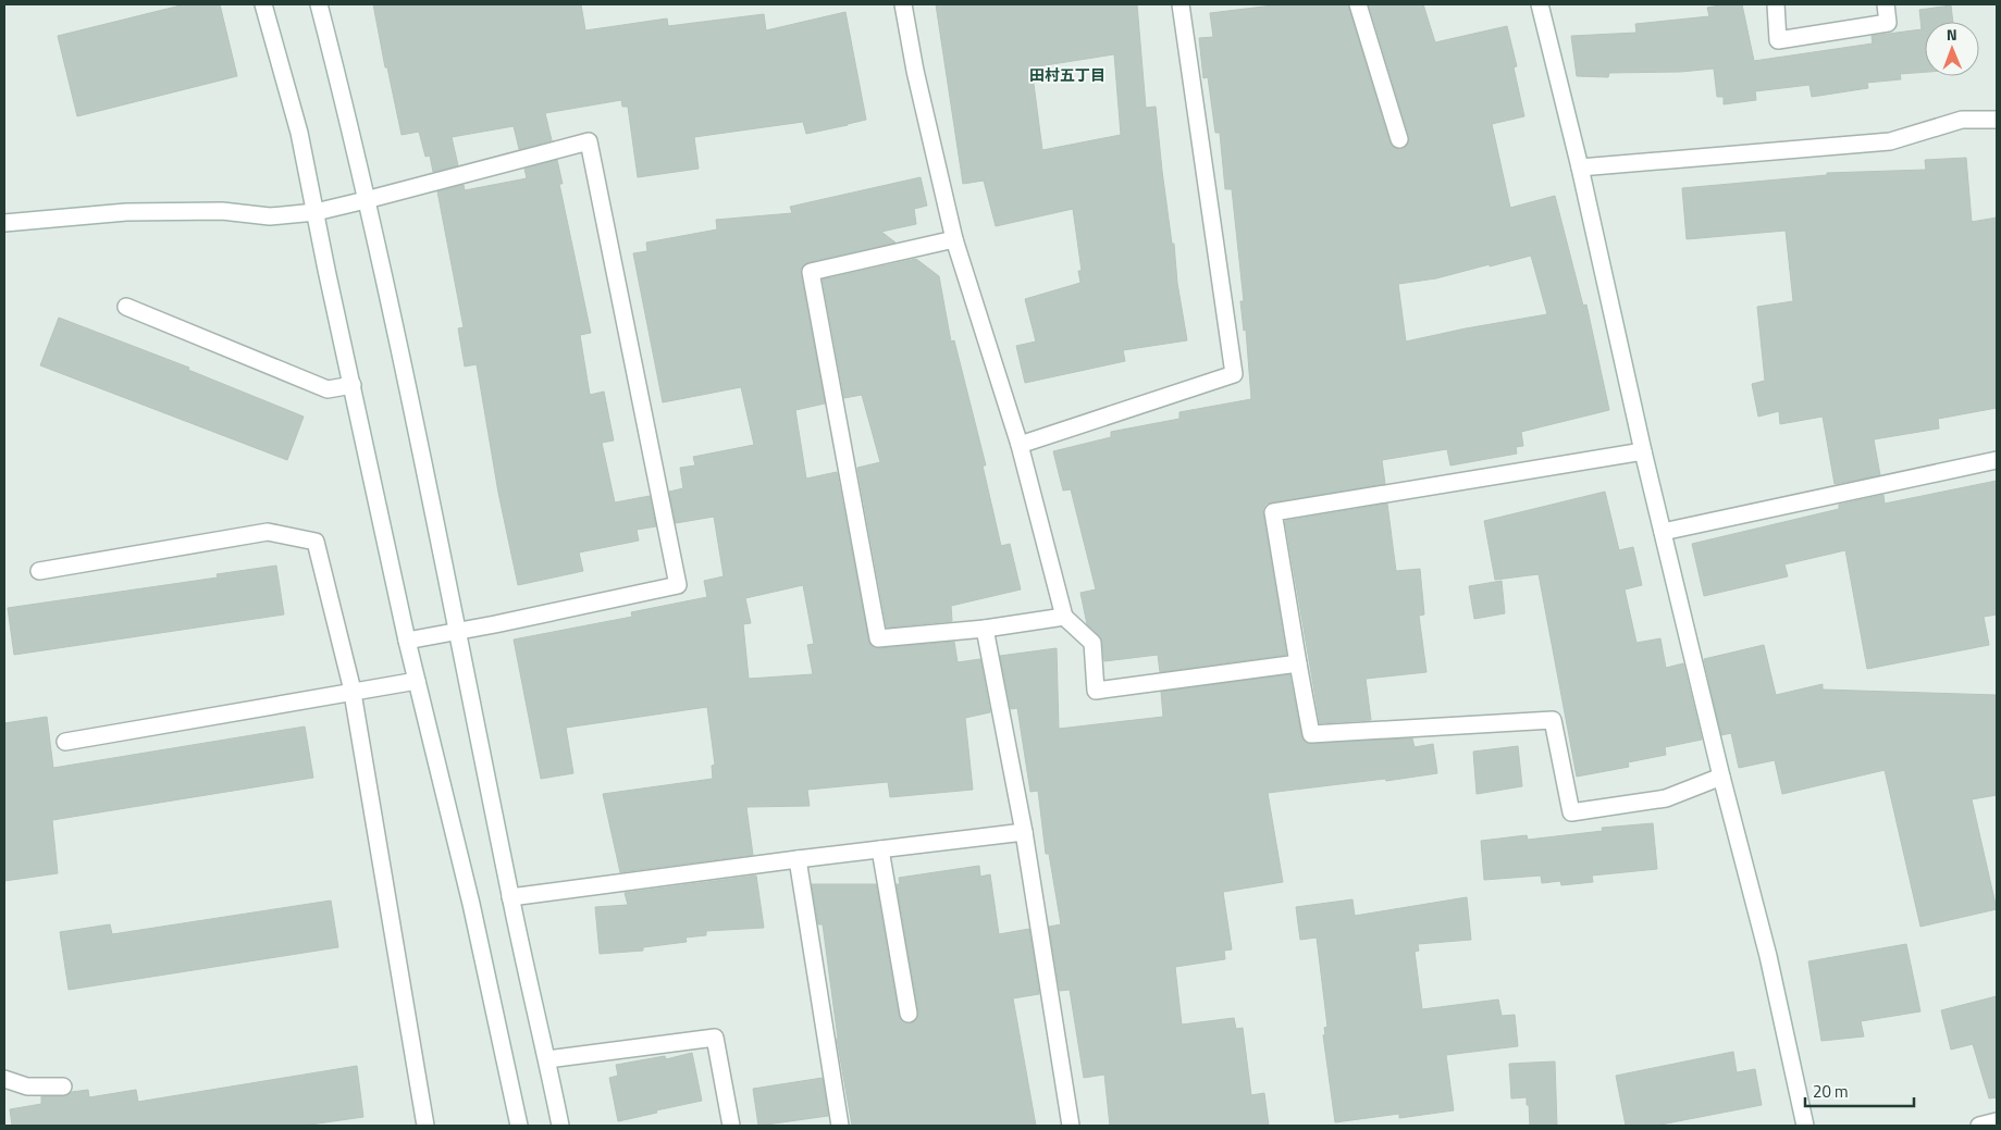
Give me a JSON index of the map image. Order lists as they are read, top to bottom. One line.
{"districts":["田村五丁目"],"scale_bar":"20 m","north":"top"}
